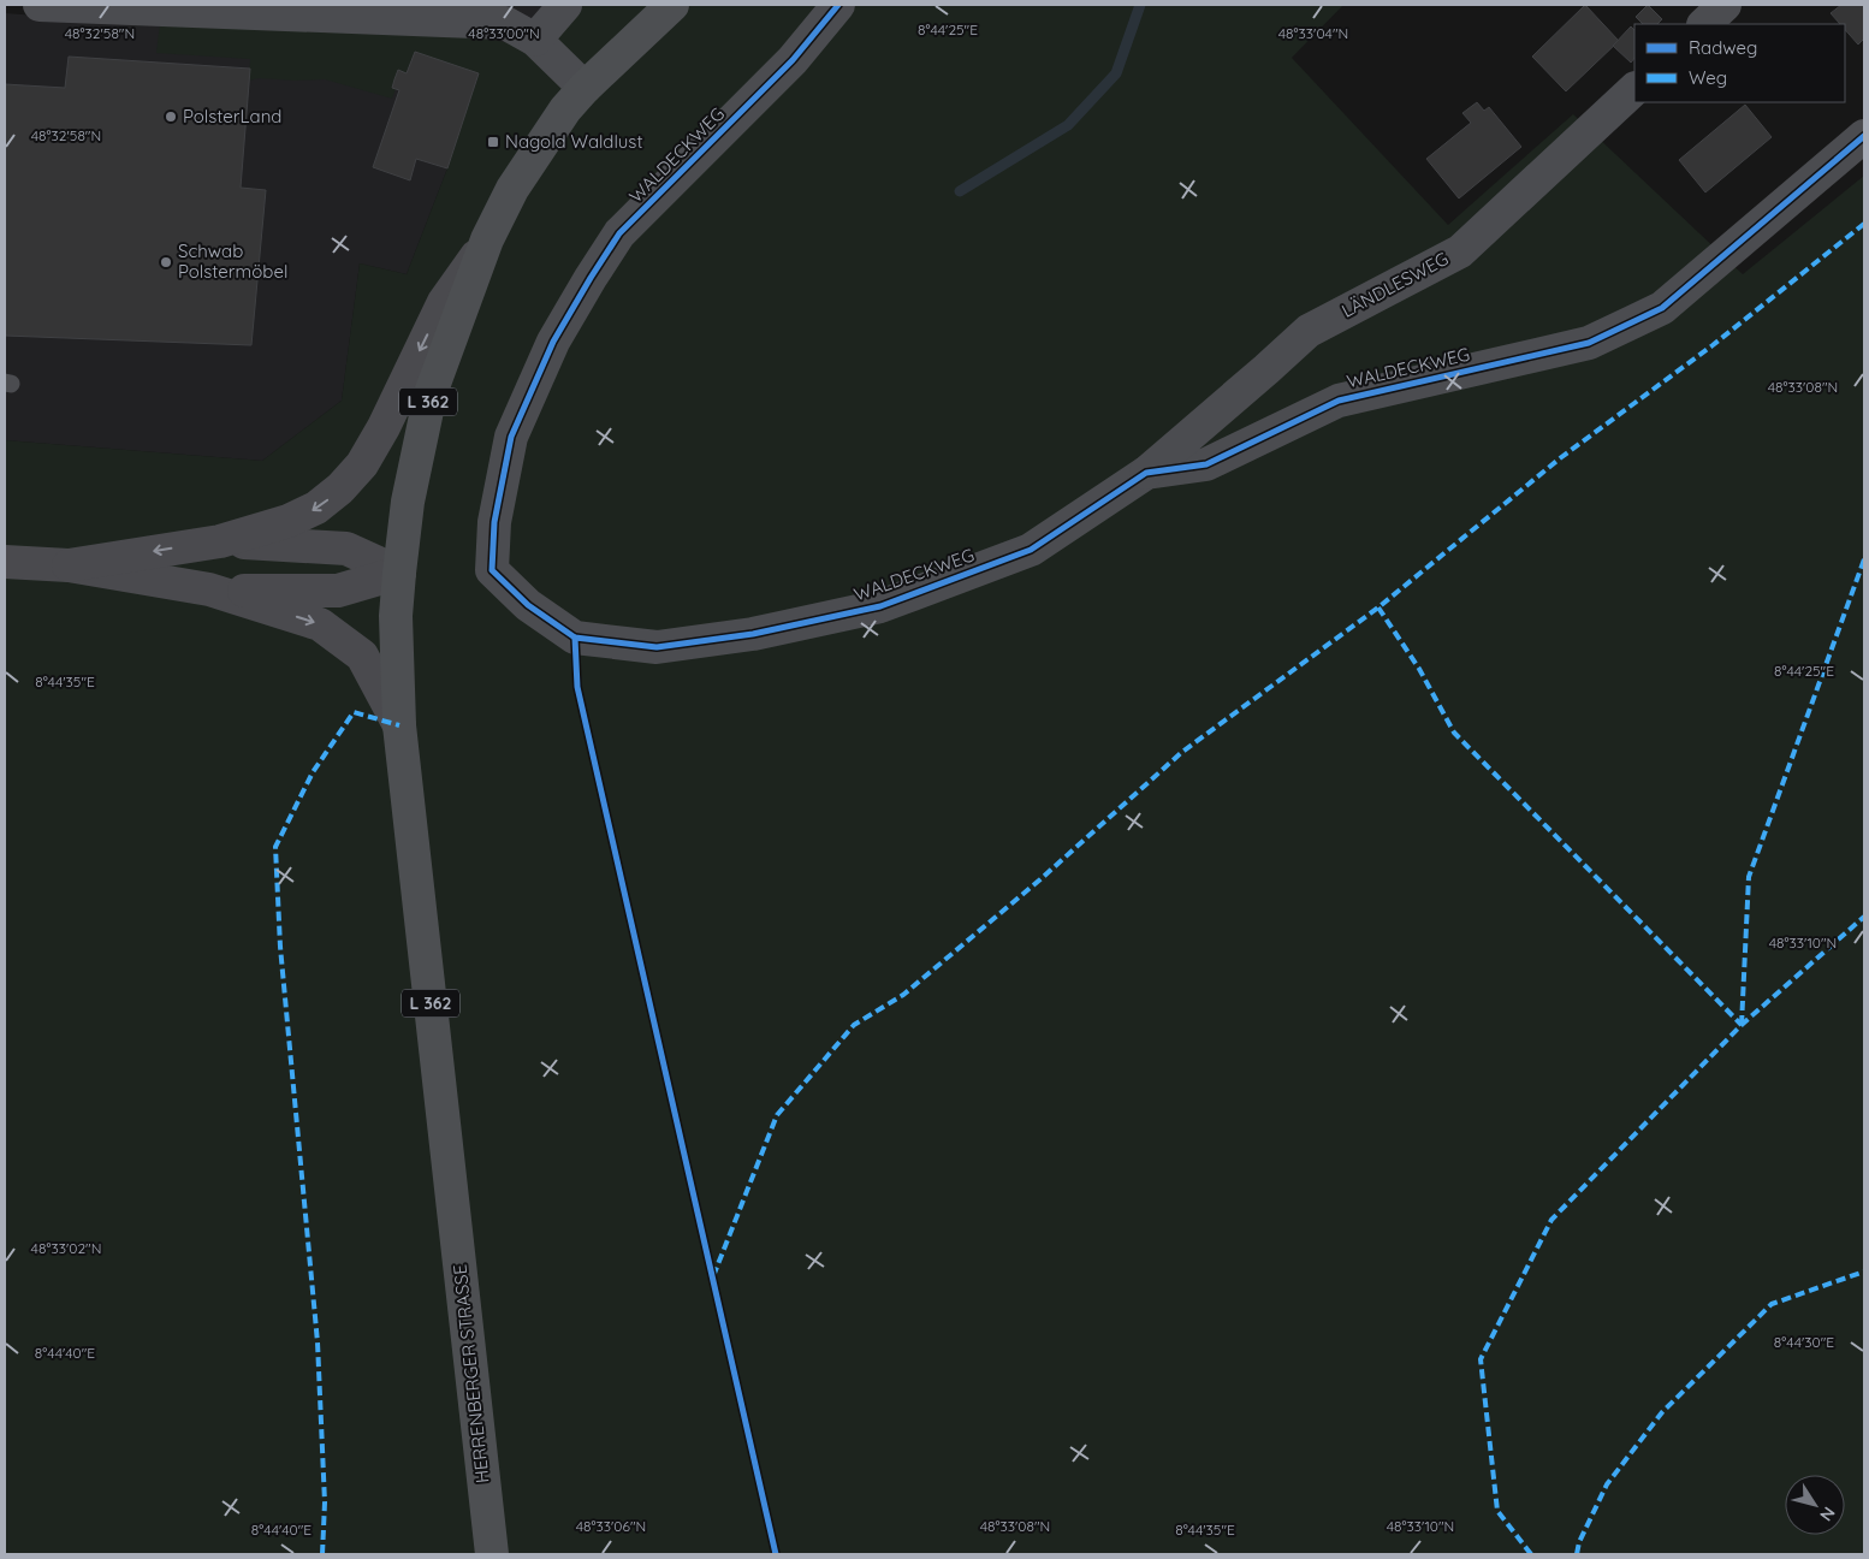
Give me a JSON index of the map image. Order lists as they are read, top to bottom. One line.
{"streets":{"main road":["L 362","HERRENBERGER STRASSE"],"street":["WALDECKWEG","LÄNDLESWEG"]},"crossings":[["WALDECKWEG","LÄNDLESWEG"],["L 362","HERRENBERGER STRASSE"]],"places":{"other":["PolsterLand","Schwab Polstermöbel"],"transit":["Nagold Waldlust"]},"legend":["Radweg","Weg"],"north":"bottom right","coordinates":["8°44'25\"E","48°32'58\"N","48°33'04\"N","48°33'00\"N","48°33'08\"N","8°44'35\"E","48°33'10\"N","48°33'02\"N","8°44'30\"E","8°44'40\"E","48°33'06\"N"]}
